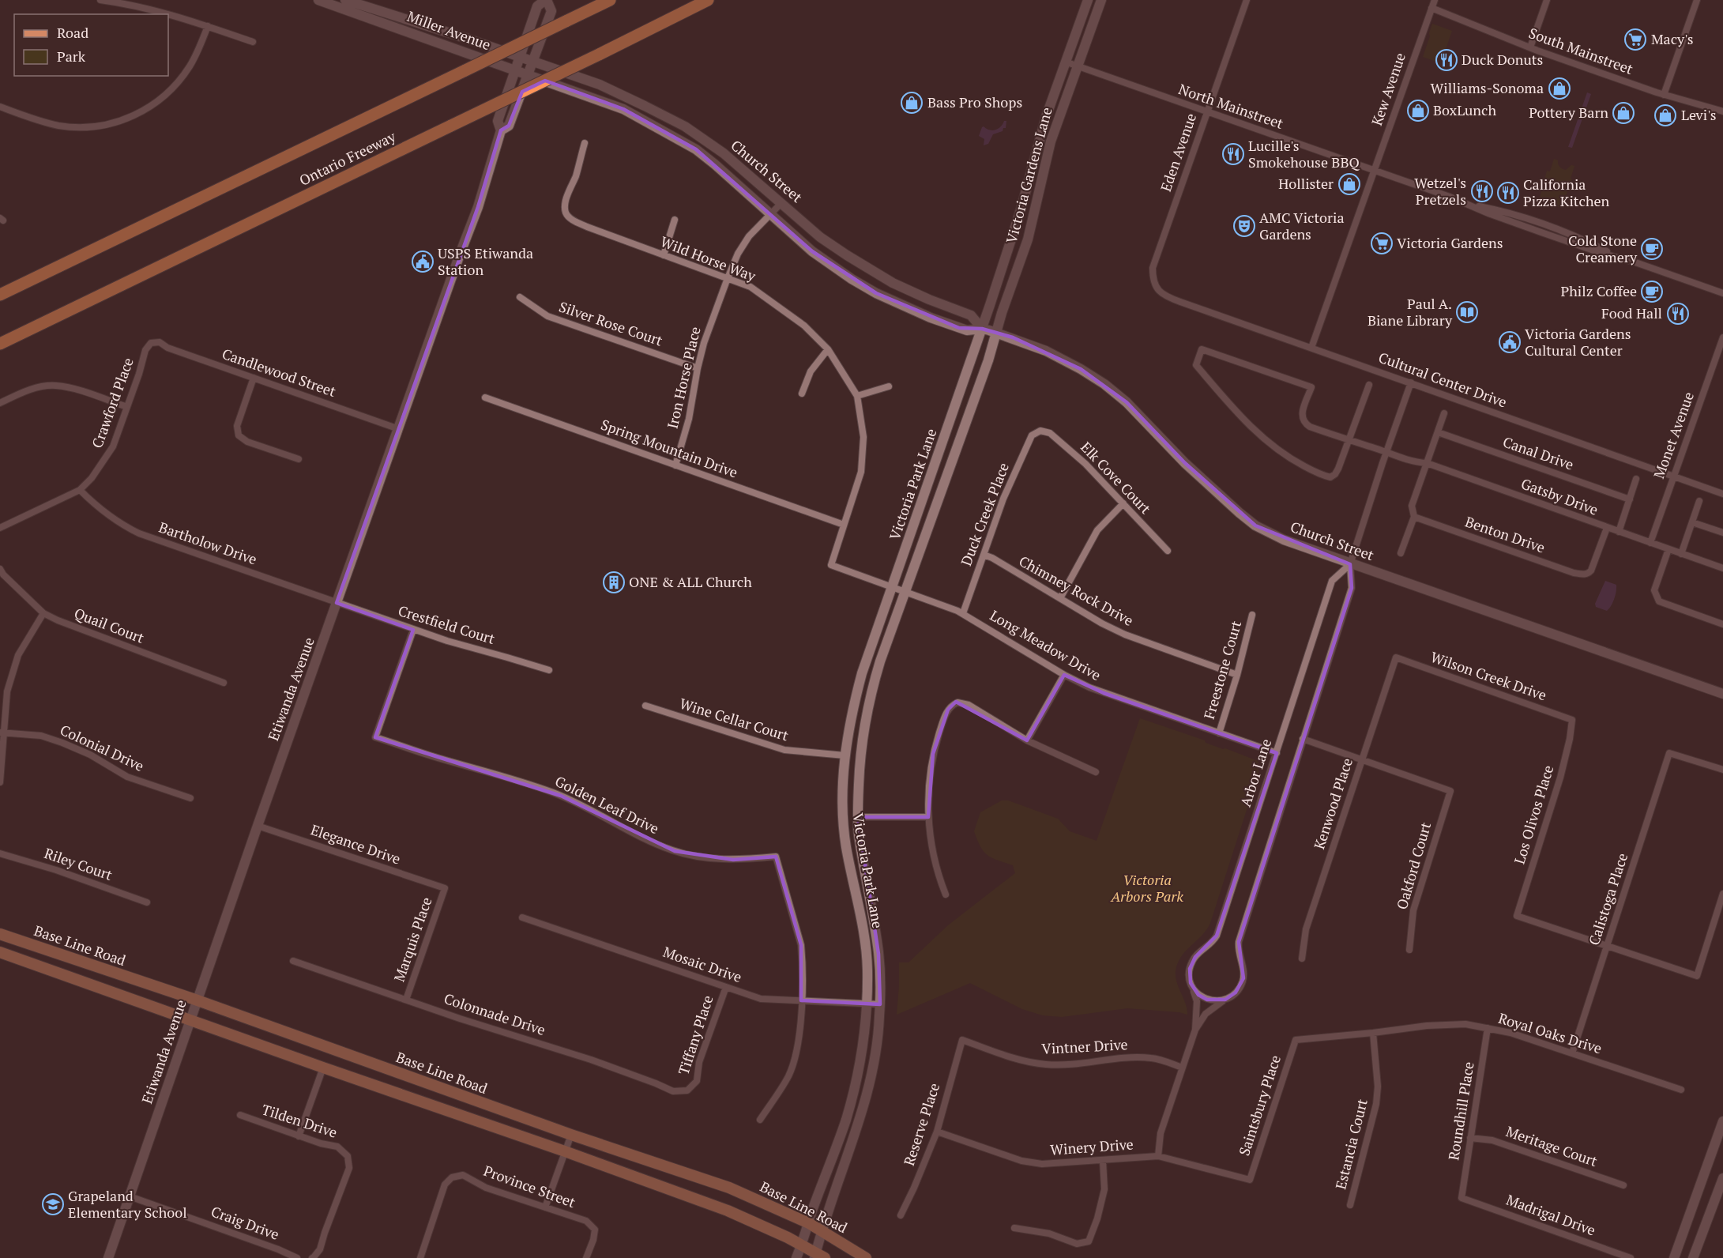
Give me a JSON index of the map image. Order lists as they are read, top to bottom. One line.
{"streets":{"highway":["Ontario Freeway"],"main road":["Miller Avenue","Church Street","Victoria Gardens Lane","Victoria Park Lane","Etiwanda Avenue","Base Line Road"],"street":["South Mainstreet","Kew Avenue","North Mainstreet","Eden Avenue","Wild Horse Way","Silver Rose Court","Candlewood Street","Iron Horse Place","Cultural Center Drive","Crawford Place","Monet Avenue","Spring Mountain Drive","Canal Drive","Elk Cove Court","Gatsby Drive","Duck Creek Place","Benton Drive","Bartholow Drive","Chimney Rock Drive","Crestfield Court","Quail Court","Long Meadow Drive","Freestone Court","Wilson Creek Drive","Wine Cellar Court","Colonial Drive","Arbor Lane","Kenwood Place","Golden Leaf Drive","Los Olivos Place","Elegance Drive","Riley Court","Oakford Court","Calistoga Place","Marquis Place","Mosaic Drive","Colonnade Drive","Royal Oaks Drive","Tiffany Place","Vintner Drive","Saintsbury Place","Roundhill Place","Tilden Drive","Reserve Place","Estancia Court","Meritage Court","Winery Drive","Province Street","Madrigal Drive","Craig Drive"]},"crossings":[["Miller Avenue","Church Street"],["Miller Avenue","Etiwanda Avenue"],["South Mainstreet","Kew Avenue"],["Kew Avenue","North Mainstreet"],["Kew Avenue","Cultural Center Drive"],["North Mainstreet","Eden Avenue"],["North Mainstreet","Victoria Gardens Lane"],["Eden Avenue","Cultural Center Drive"],["Church Street","Victoria Gardens Lane"],["Church Street","Iron Horse Place"],["Church Street","Victoria Park Lane"],["Church Street","Etiwanda Avenue"],["Church Street","Arbor Lane"],["Victoria Gardens Lane","Victoria Park Lane"],["Wild Horse Way","Iron Horse Place"],["Wild Horse Way","Spring Mountain Drive"],["Wild Horse Way","Long Meadow Drive"],["Silver Rose Court","Iron Horse Place"],["Candlewood Street","Crawford Place"],["Candlewood Street","Etiwanda Avenue"],["Iron Horse Place","Spring Mountain Drive"],["Cultural Center Drive","Monet Avenue"],["Cultural Center Drive","Arbor Lane"],["Crawford Place","Bartholow Drive"],["Monet Avenue","Gatsby Drive"],["Elk Cove Court","Duck Creek Place"],["Victoria Park Lane","Long Meadow Drive"],["Victoria Park Lane","Wine Cellar Court"],["Victoria Park Lane","Base Line Road"],["Victoria Park Lane","Mosaic Drive"],["Gatsby Drive","Benton Drive"],["Gatsby Drive","Arbor Lane"],["Duck Creek Place","Chimney Rock Drive"],["Duck Creek Place","Long Meadow Drive"],["Bartholow Drive","Crestfield Court"],["Bartholow Drive","Etiwanda Avenue"],["Chimney Rock Drive","Freestone Court"],["Crestfield Court","Etiwanda Avenue"],["Crestfield Court","Golden Leaf Drive"],["Long Meadow Drive","Freestone Court"],["Long Meadow Drive","Arbor Lane"],["Wilson Creek Drive","Kenwood Place"],["Wilson Creek Drive","Los Olivos Place"],["Etiwanda Avenue","Elegance Drive"],["Etiwanda Avenue","Base Line Road"],["Etiwanda Avenue","Craig Drive"],["Arbor Lane","Vintner Drive"],["Arbor Lane","Winery Drive"],["Kenwood Place","Oakford Court"],["Golden Leaf Drive","Mosaic Drive"],["Los Olivos Place","Calistoga Place"],["Elegance Drive","Marquis Place"],["Calistoga Place","Royal Oaks Drive"],["Marquis Place","Colonnade Drive"],["Mosaic Drive","Tiffany Place"],["Colonnade Drive","Tiffany Place"],["Royal Oaks Drive","Saintsbury Place"],["Royal Oaks Drive","Roundhill Place"],["Royal Oaks Drive","Estancia Court"],["Vintner Drive","Reserve Place"],["Saintsbury Place","Winery Drive"],["Roundhill Place","Meritage Court"],["Roundhill Place","Madrigal Drive"],["Reserve Place","Winery Drive"]],"parks":["Victoria Arbors Park"],"places":{"supermarket":["Macy's","Victoria Gardens"],"restaurant":["Duck Donuts","Lucille's Smokehouse BBQ","Wetzel's Pretzels","California Pizza Kitchen","Food Hall"],"shop":["Williams-Sonoma","Bass Pro Shops","BoxLunch","Pottery Barn","Levi's","Hollister"],"theatre":["AMC Victoria Gardens"],"cafe":["Cold Stone Creamery","Philz Coffee"],"public building":["USPS Etiwanda Station","Victoria Gardens Cultural Center"],"library":["Paul A. Biane Library"],"building":["ONE & ALL Church"],"school or university":["Grapeland Elementary School"]},"legend":["Road","Park"]}
